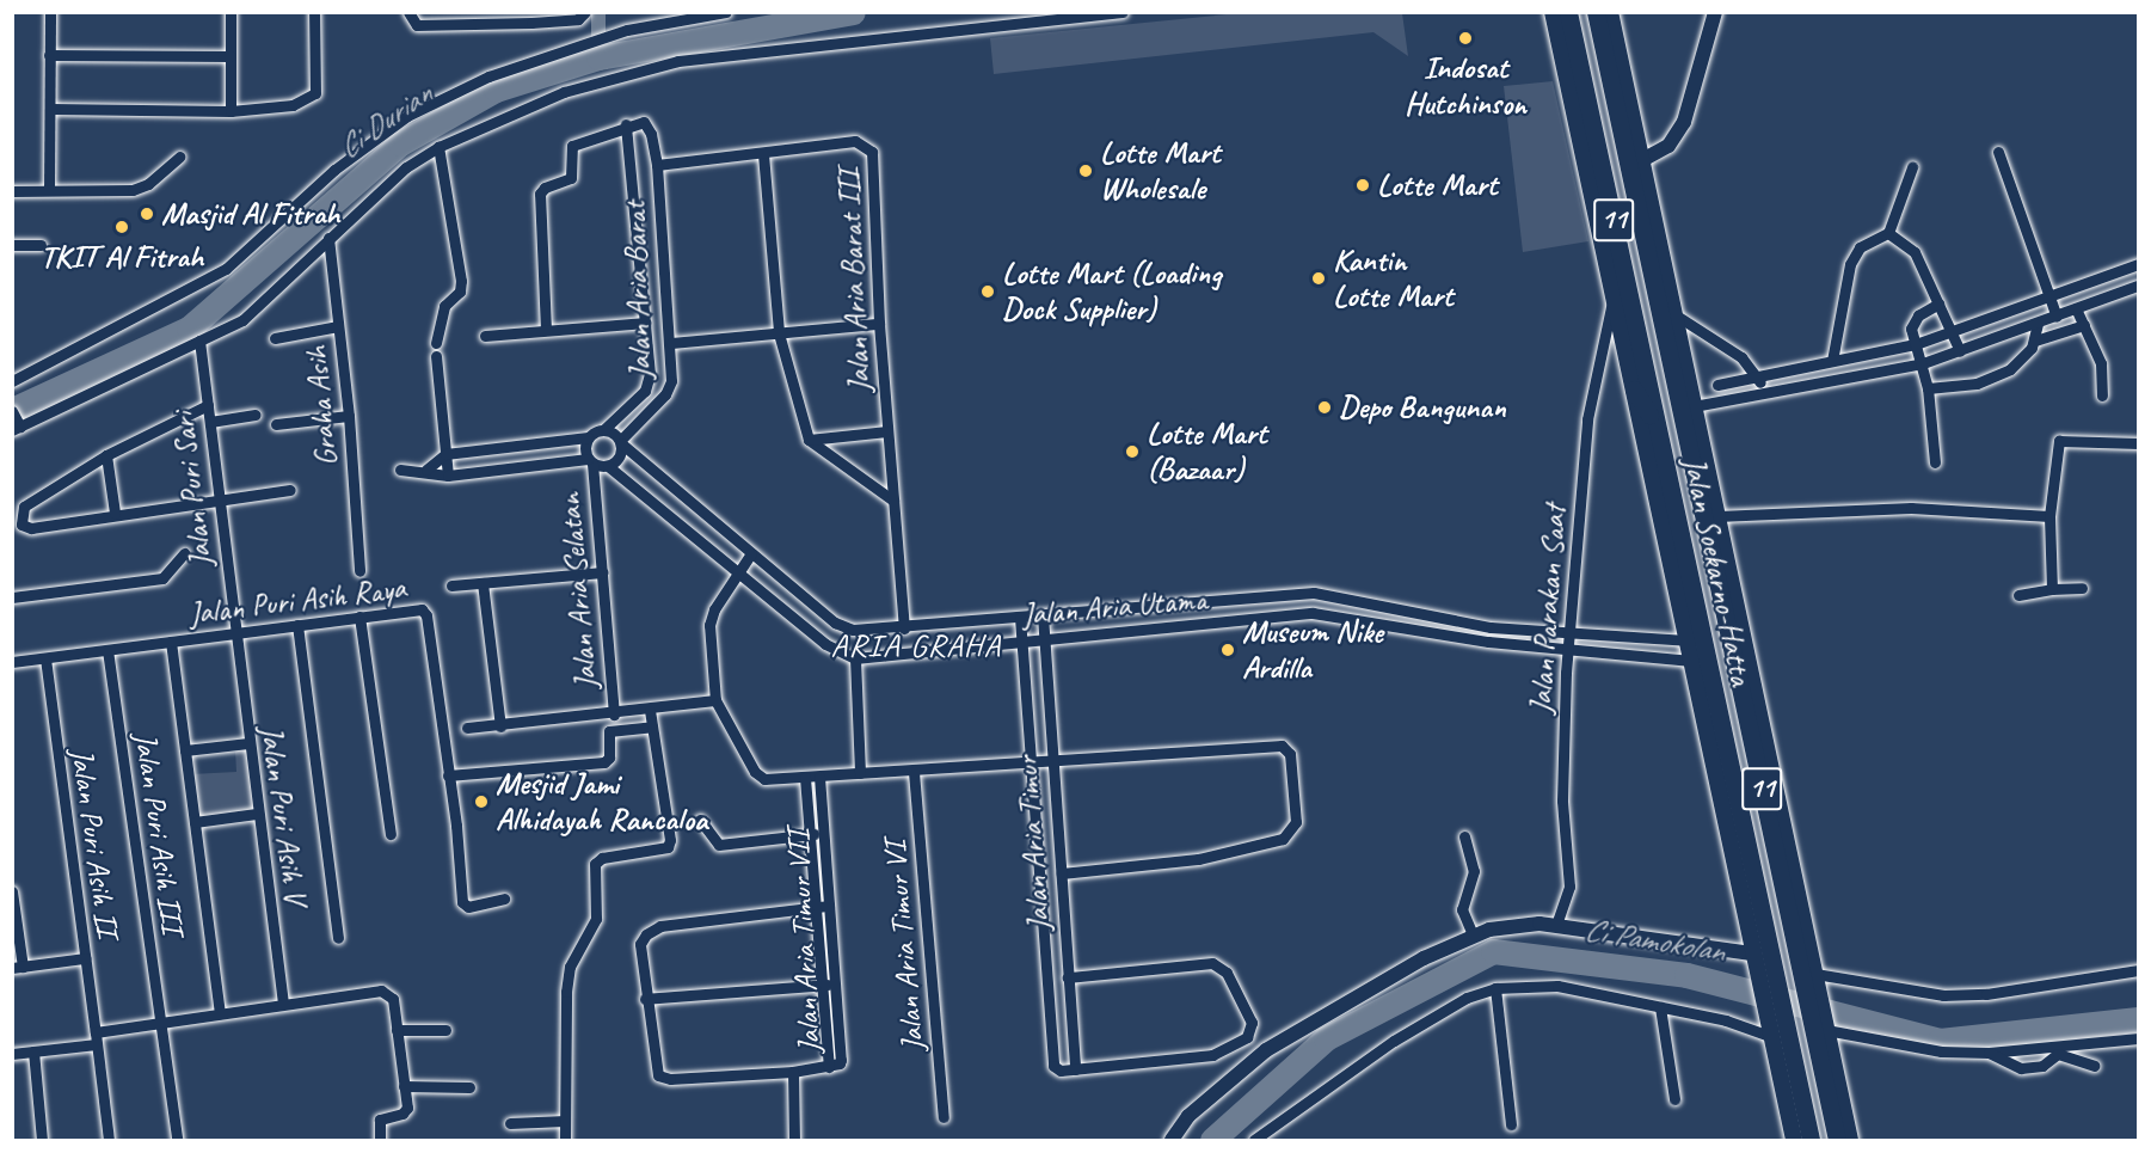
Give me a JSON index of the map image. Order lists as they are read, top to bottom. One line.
{"streets":{"highway":["11","Jalan Soekarno-Hatta"],"street":["Jalan Aria Barat III","Jalan Aria Barat","Graha Asih","Jalan Puri Sari","Jalan Aria Selatan","Jalan Puri Asih Raya","Jalan Aria Utama","Jalan Parakan Saat","Jalan Puri Asih V","Jalan Puri Asih III","Jalan Puri Asih II","Jalan Aria Timur","Jalan Aria Timur VII","Jalan Aria Timur VI"]},"crossings":[["Jalan Aria Barat III","Jalan Aria Barat"],["Jalan Aria Barat III","Jalan Aria Utama"],["Jalan Aria Barat","Jalan Aria Selatan"],["Jalan Aria Barat","Jalan Aria Utama"],["Jalan Puri Sari","Jalan Puri Asih Raya"],["Jalan Puri Sari","Jalan Puri Asih V"],["Jalan Soekarno-Hatta","Jalan Aria Utama"],["Jalan Soekarno-Hatta","Jalan Parakan Saat"],["Jalan Aria Selatan","Jalan Aria Utama"],["Jalan Puri Asih Raya","Jalan Puri Asih V"],["Jalan Puri Asih Raya","Jalan Puri Asih III"],["Jalan Puri Asih Raya","Jalan Puri Asih II"],["Jalan Aria Utama","Jalan Parakan Saat"],["Jalan Aria Utama","Jalan Aria Timur"]],"districts":["ARIA GRAHA"],"water":["Ci Durian","Ci Pamokolan"],"places":["Indosat Hutchinson","Lotte Mart Wholesale","Lotte Mart","Masjid Al Fitrah","TKIT Al Fitrah","Kantin Lotte Mart","Lotte Mart (Loading Dock Supplier)","Depo Bangunan","Lotte Mart (Bazaar)","Museum Nike Ardilla","Mesjid Jami Alhidayah Rancaloa"]}
